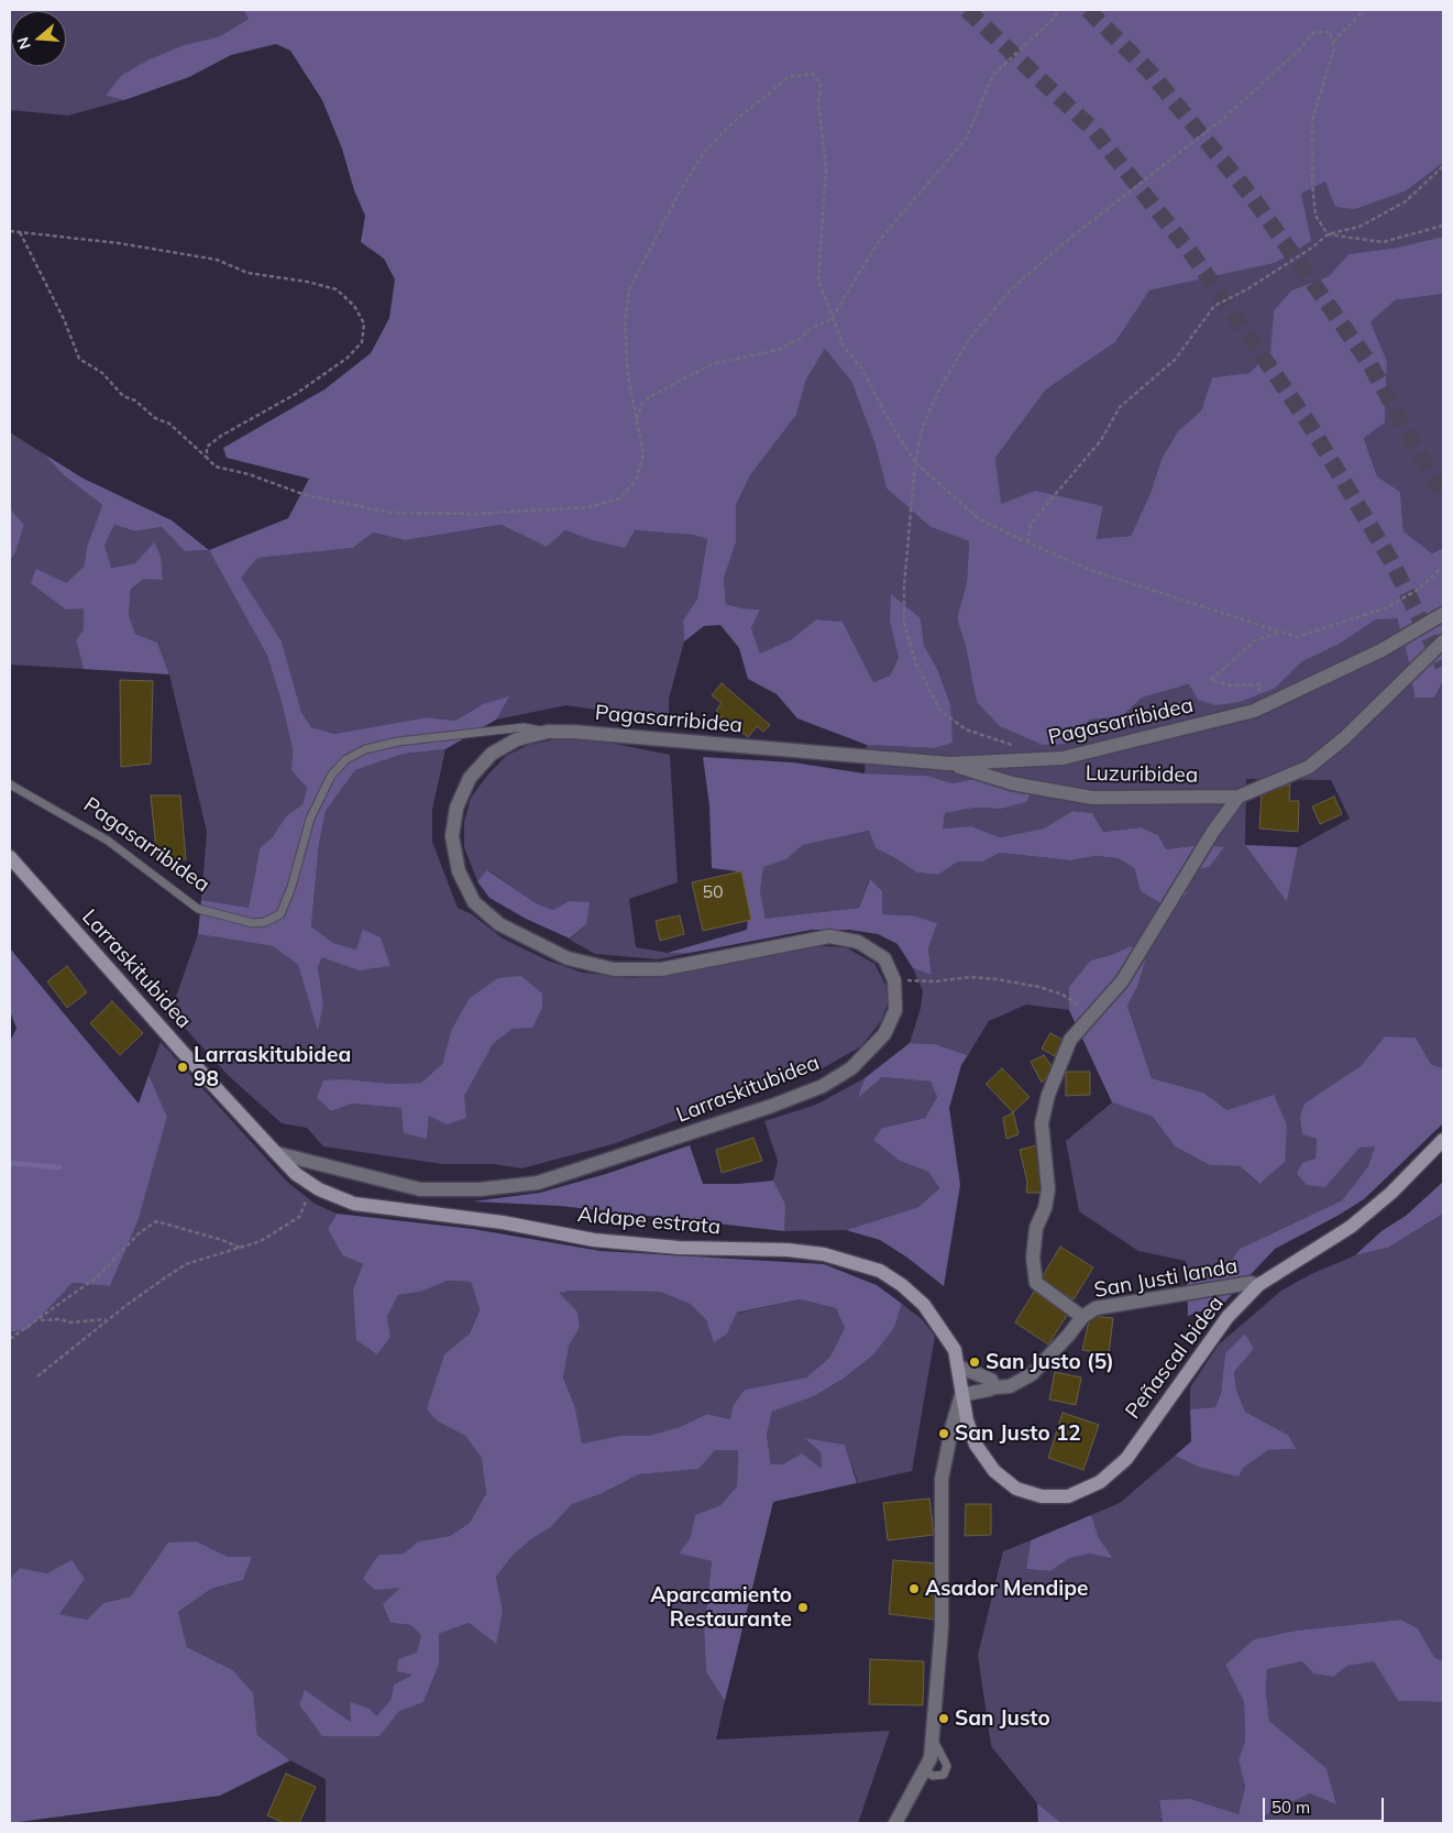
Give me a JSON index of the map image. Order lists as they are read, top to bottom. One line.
{"streets":{"street":["Pagasarribidea","Luzuribidea","Larraskitubidea","Aldape estrata","San Justi landa","Peñascal bidea"]},"crossings":[["Pagasarribidea","Luzuribidea"],["Pagasarribidea","Larraskitubidea"],["Larraskitubidea","Aldape estrata"],["Aldape estrata","San Justi landa"],["Aldape estrata","Peñascal bidea"],["San Justi landa","Peñascal bidea"]],"places":["Larraskitubidea 98","San Justo (5)","San Justo 12","Asador Mendipe","Aparcamiento Restaurante","San Justo"],"house_numbers":["50"],"scale_bar":"50 m","north":"left"}
